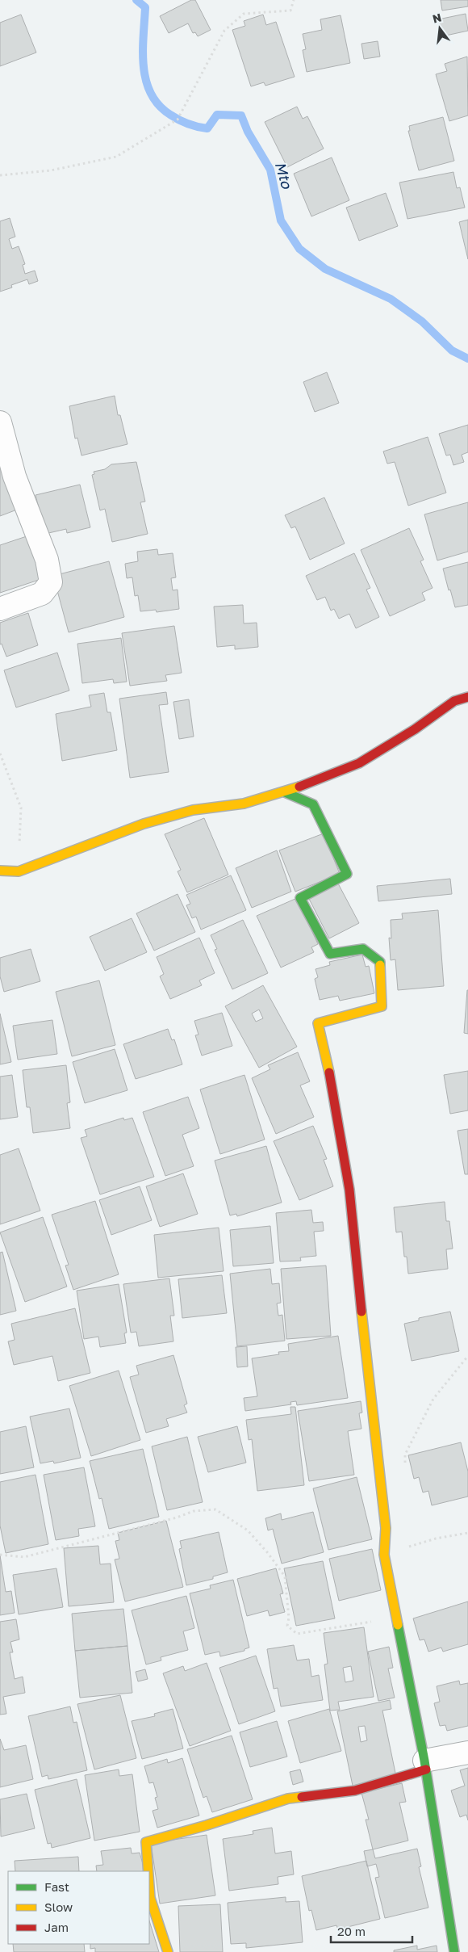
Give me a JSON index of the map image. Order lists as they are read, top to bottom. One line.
{"water":["Mto"],"legend":["Fast","Slow","Jam"],"scale_bar":"20 m","north":"top"}
